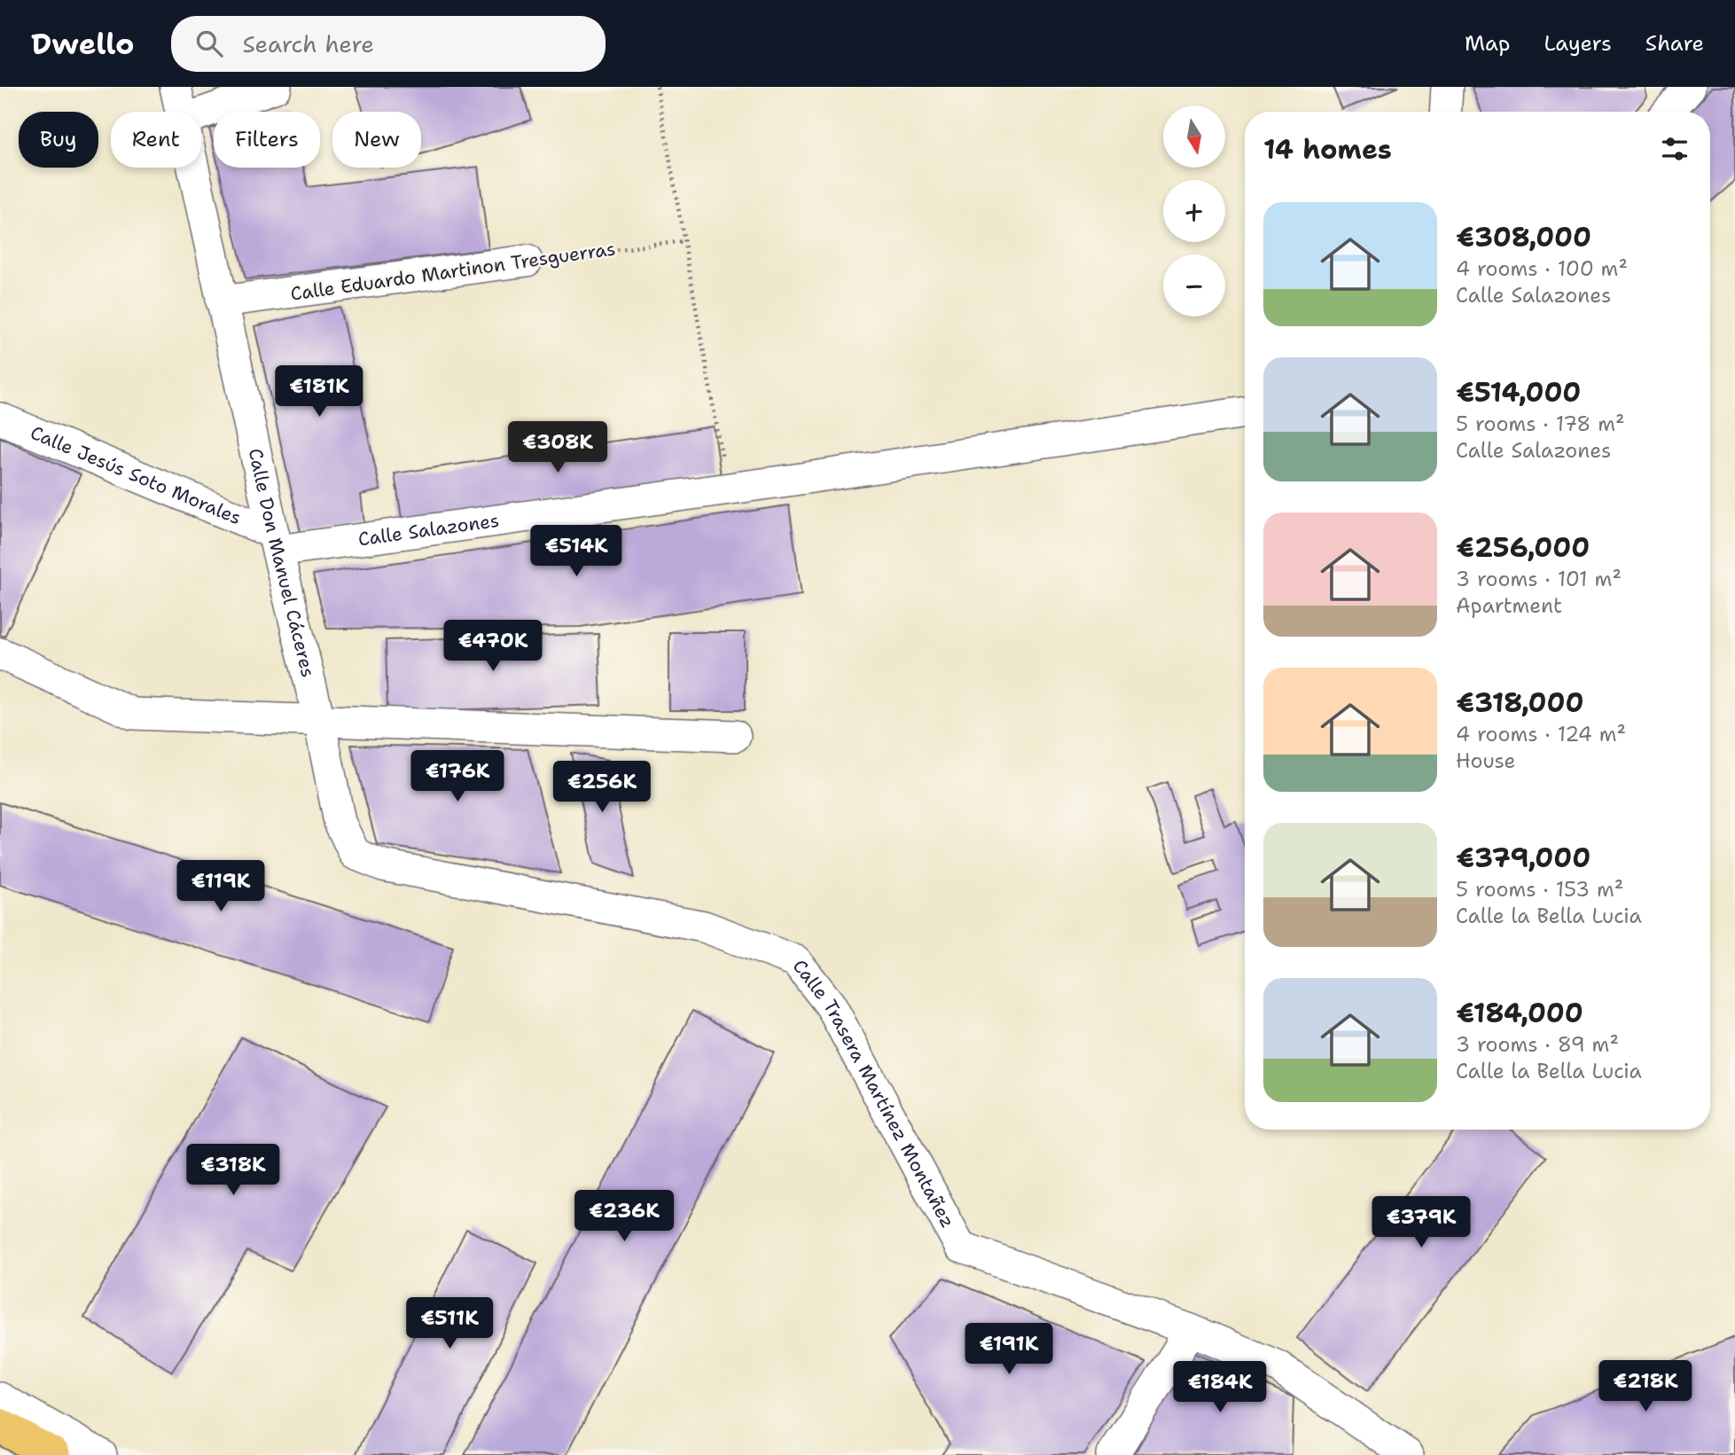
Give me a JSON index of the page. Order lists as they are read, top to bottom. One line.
{"streets":{"street":["Calle Eduardo Martinon Tresguerras","Calle Jesús Soto Morales","Calle Salazones","Calle Don Manuel Cáceres","Calle Trasera Martínez Montañez"]},"crossings":[["Calle Eduardo Martinon Tresguerras","Calle Don Manuel Cáceres"],["Calle Jesús Soto Morales","Calle Salazones"],["Calle Jesús Soto Morales","Calle Don Manuel Cáceres"],["Calle Salazones","Calle Don Manuel Cáceres"],["Calle Don Manuel Cáceres","Calle Trasera Martínez Montañez"]],"north":"bottom","page":{"header":"Dwello","search":"Search here","nav":["Map","Layers","Share"],"map_buttons":["+","−"],"chip":["Buy","Rent","Filters","New"],"heading":"14 homes","list":[{"name":"€308,000","note":"4 rooms · 100 m² · Calle Salazones"},{"name":"€514,000","note":"5 rooms · 178 m² · Calle Salazones"},{"name":"€256,000","note":"3 rooms · 101 m² · Apartment"},{"name":"€318,000","note":"4 rooms · 124 m² · House"},{"name":"€379,000","note":"5 rooms · 153 m² · Calle la Bella Lucia"},{"name":"€184,000","note":"3 rooms · 89 m² · Calle la Bella Lucia"}],"price":["€181K","€308K","€514K","€470K","€176K","€256K","€119K","€318K","€236K","€379K","€511K","€191K","€218K","€184K"]}}
